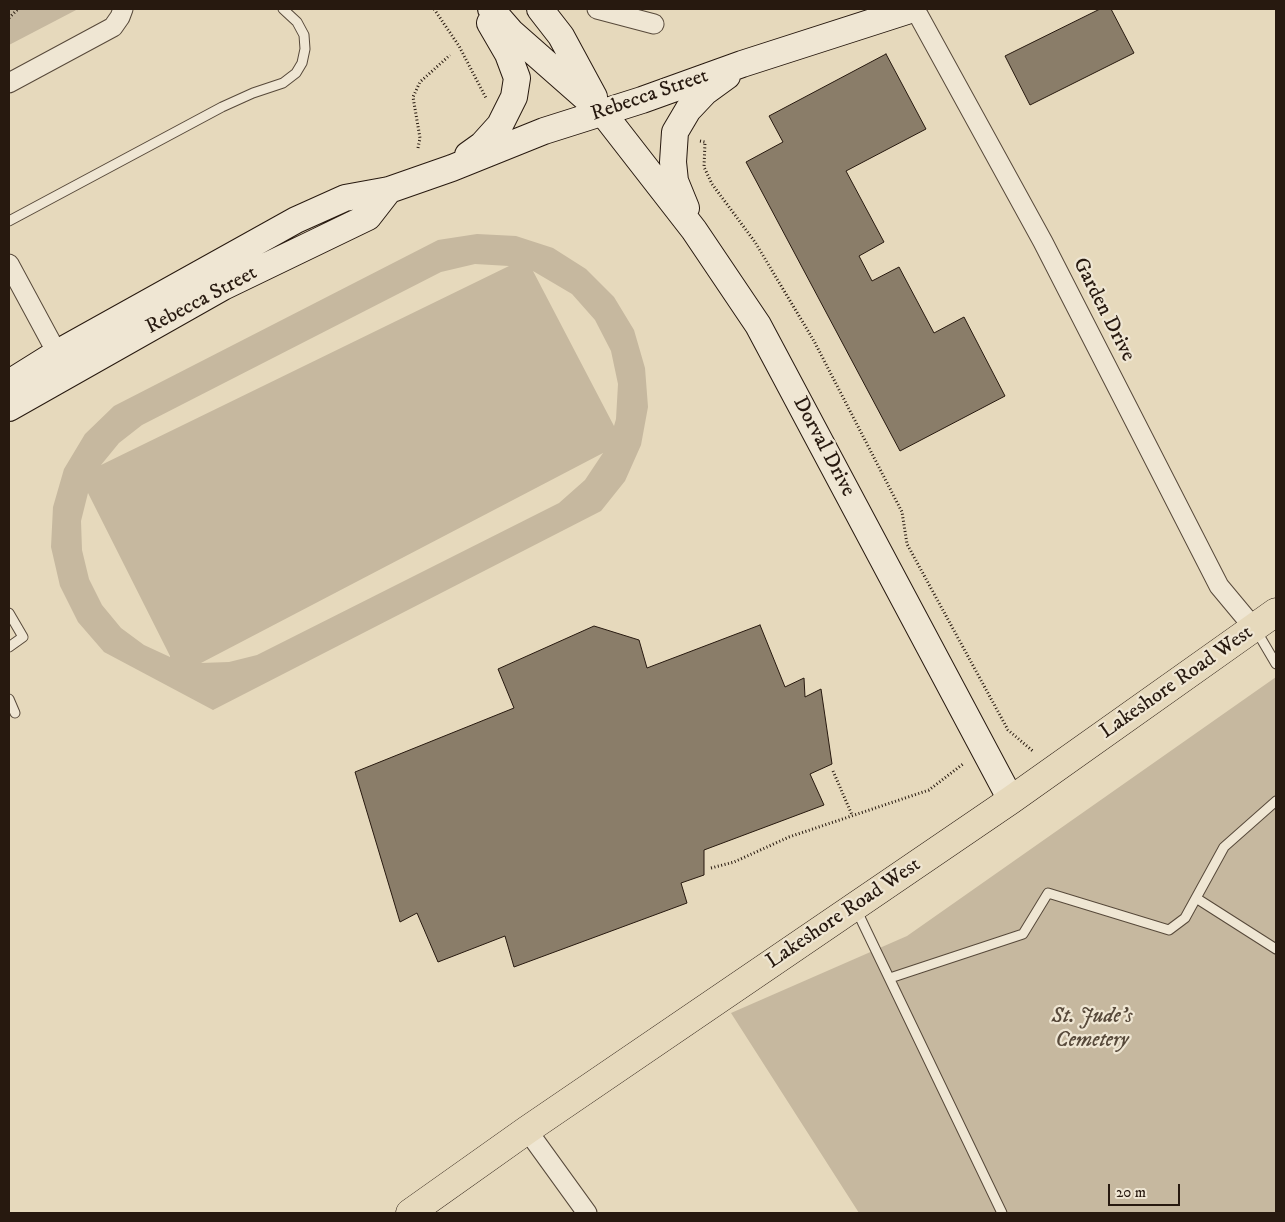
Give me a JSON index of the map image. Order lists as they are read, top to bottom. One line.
{"streets":{"main road":["Rebecca Street","Dorval Drive","Lakeshore Road West"],"street":["Garden Drive"]},"crossings":[["Rebecca Street","Garden Drive"],["Rebecca Street","Dorval Drive"],["Garden Drive","Lakeshore Road West"],["Dorval Drive","Lakeshore Road West"]],"parks":["St. Jude's Cemetery"],"scale_bar":"20 m"}
